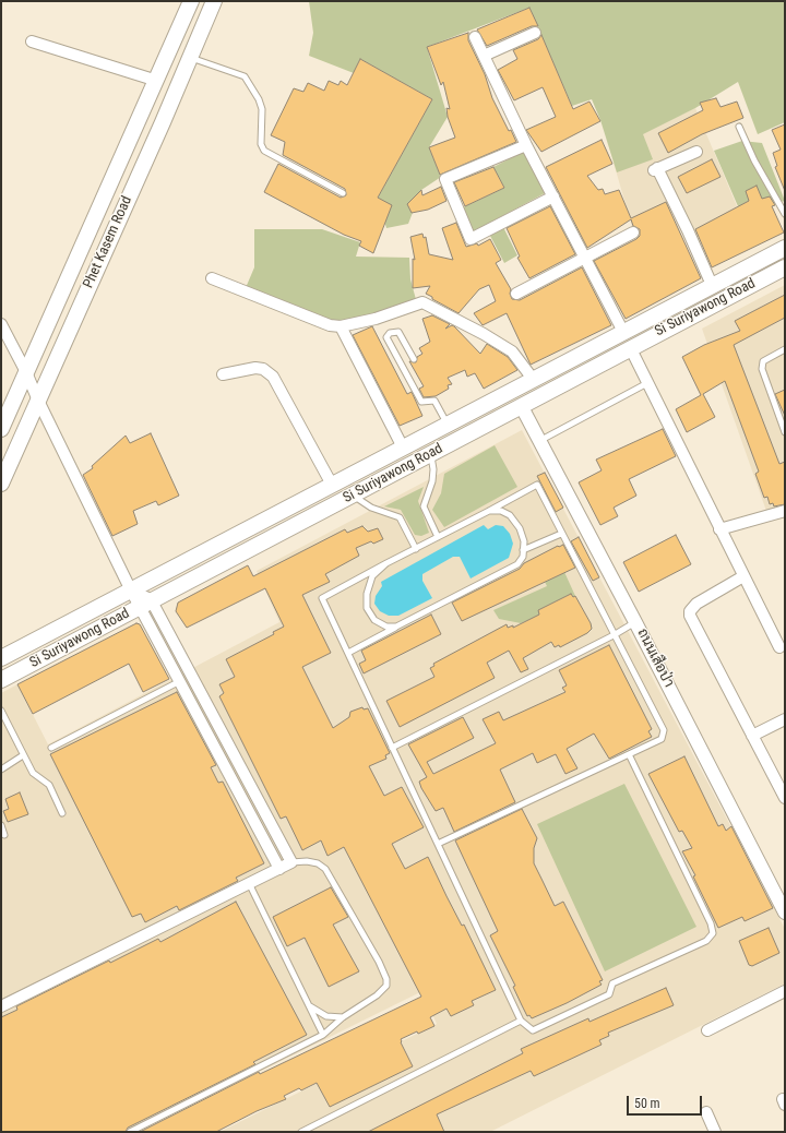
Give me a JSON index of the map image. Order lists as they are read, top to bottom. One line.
{"streets":{"main road":["Phet Kasem Road","Si Suriyawong Road"],"street":["ถนนเสือป่า"]},"crossings":[["Si Suriyawong Road","ถนนเสือป่า"]],"scale_bar":"50 m"}
